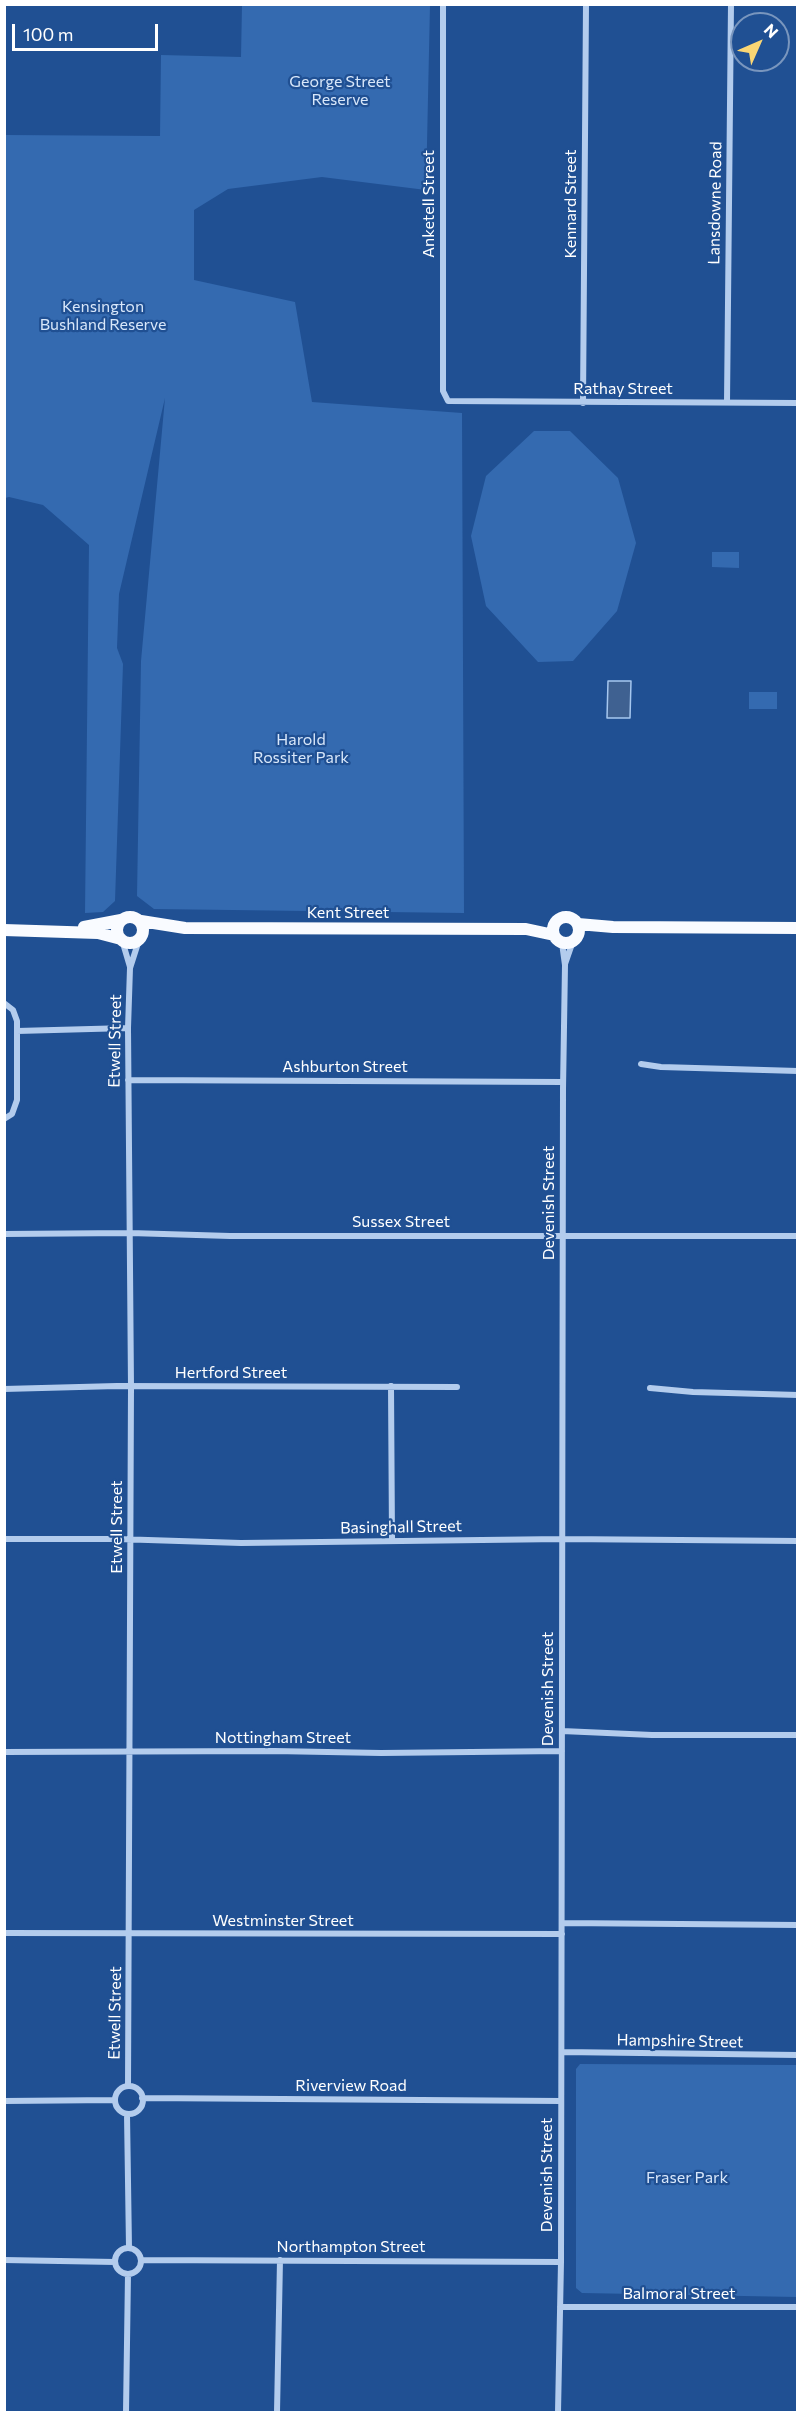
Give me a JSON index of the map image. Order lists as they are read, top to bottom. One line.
{"streets":{"main road":["Kent Street"],"street":["Lansdowne Road","Anketell Street","Kennard Street","Rathay Street","Etwell Street","Ashburton Street","Devenish Street","Sussex Street","Hertford Street","Basinghall Street","Nottingham Street","Westminster Street","Hampshire Street","Riverview Road","Northampton Street","Balmoral Street"]},"crossings":[["Lansdowne Road","Rathay Street"],["Anketell Street","Rathay Street"],["Kennard Street","Rathay Street"],["Kent Street","Etwell Street"],["Kent Street","Devenish Street"],["Etwell Street","Ashburton Street"],["Etwell Street","Sussex Street"],["Etwell Street","Hertford Street"],["Etwell Street","Basinghall Street"],["Etwell Street","Nottingham Street"],["Etwell Street","Westminster Street"],["Etwell Street","Riverview Road"],["Ashburton Street","Devenish Street"],["Devenish Street","Sussex Street"],["Devenish Street","Basinghall Street"],["Devenish Street","Nottingham Street"],["Devenish Street","Westminster Street"],["Devenish Street","Hampshire Street"],["Devenish Street","Riverview Road"],["Devenish Street","Northampton Street"],["Devenish Street","Balmoral Street"]],"parks":["George Street Reserve","Kensington Bushland Reserve","Harold Rossiter Park","Fraser Park"],"scale_bar":"100 m","north":"top right"}
